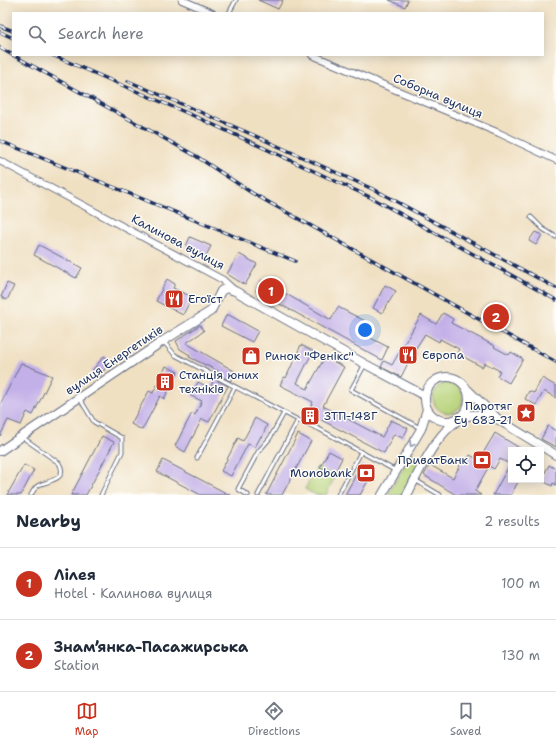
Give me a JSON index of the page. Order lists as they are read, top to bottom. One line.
{"streets":{"street":["Соборна вулиця","Калинова вулиця","вулиця Енергетиків"]},"crossings":[["Калинова вулиця","вулиця Енергетиків"]],"places":{"restaurant":["Егоїст","Європа"],"shop":["Ринок \"Фенікс\""],"building":["Станція юних техніків","ЗТП-148Г"],"place":["Паротяг Еу 683-21"],"bank":["ПриватБанк","Monobank"]},"page":{"search":"Search here","pins":["1","2"],"heading":["Nearby","2 results"],"list":[{"mark":"1","name":"Лілея","note":"Hotel · Калинова вулиця","value":"100 m"},{"mark":"2","name":"Знам’янка-Пасажирська","note":"Station","value":"130 m"}],"nav":["Map","Directions","Saved"]}}
